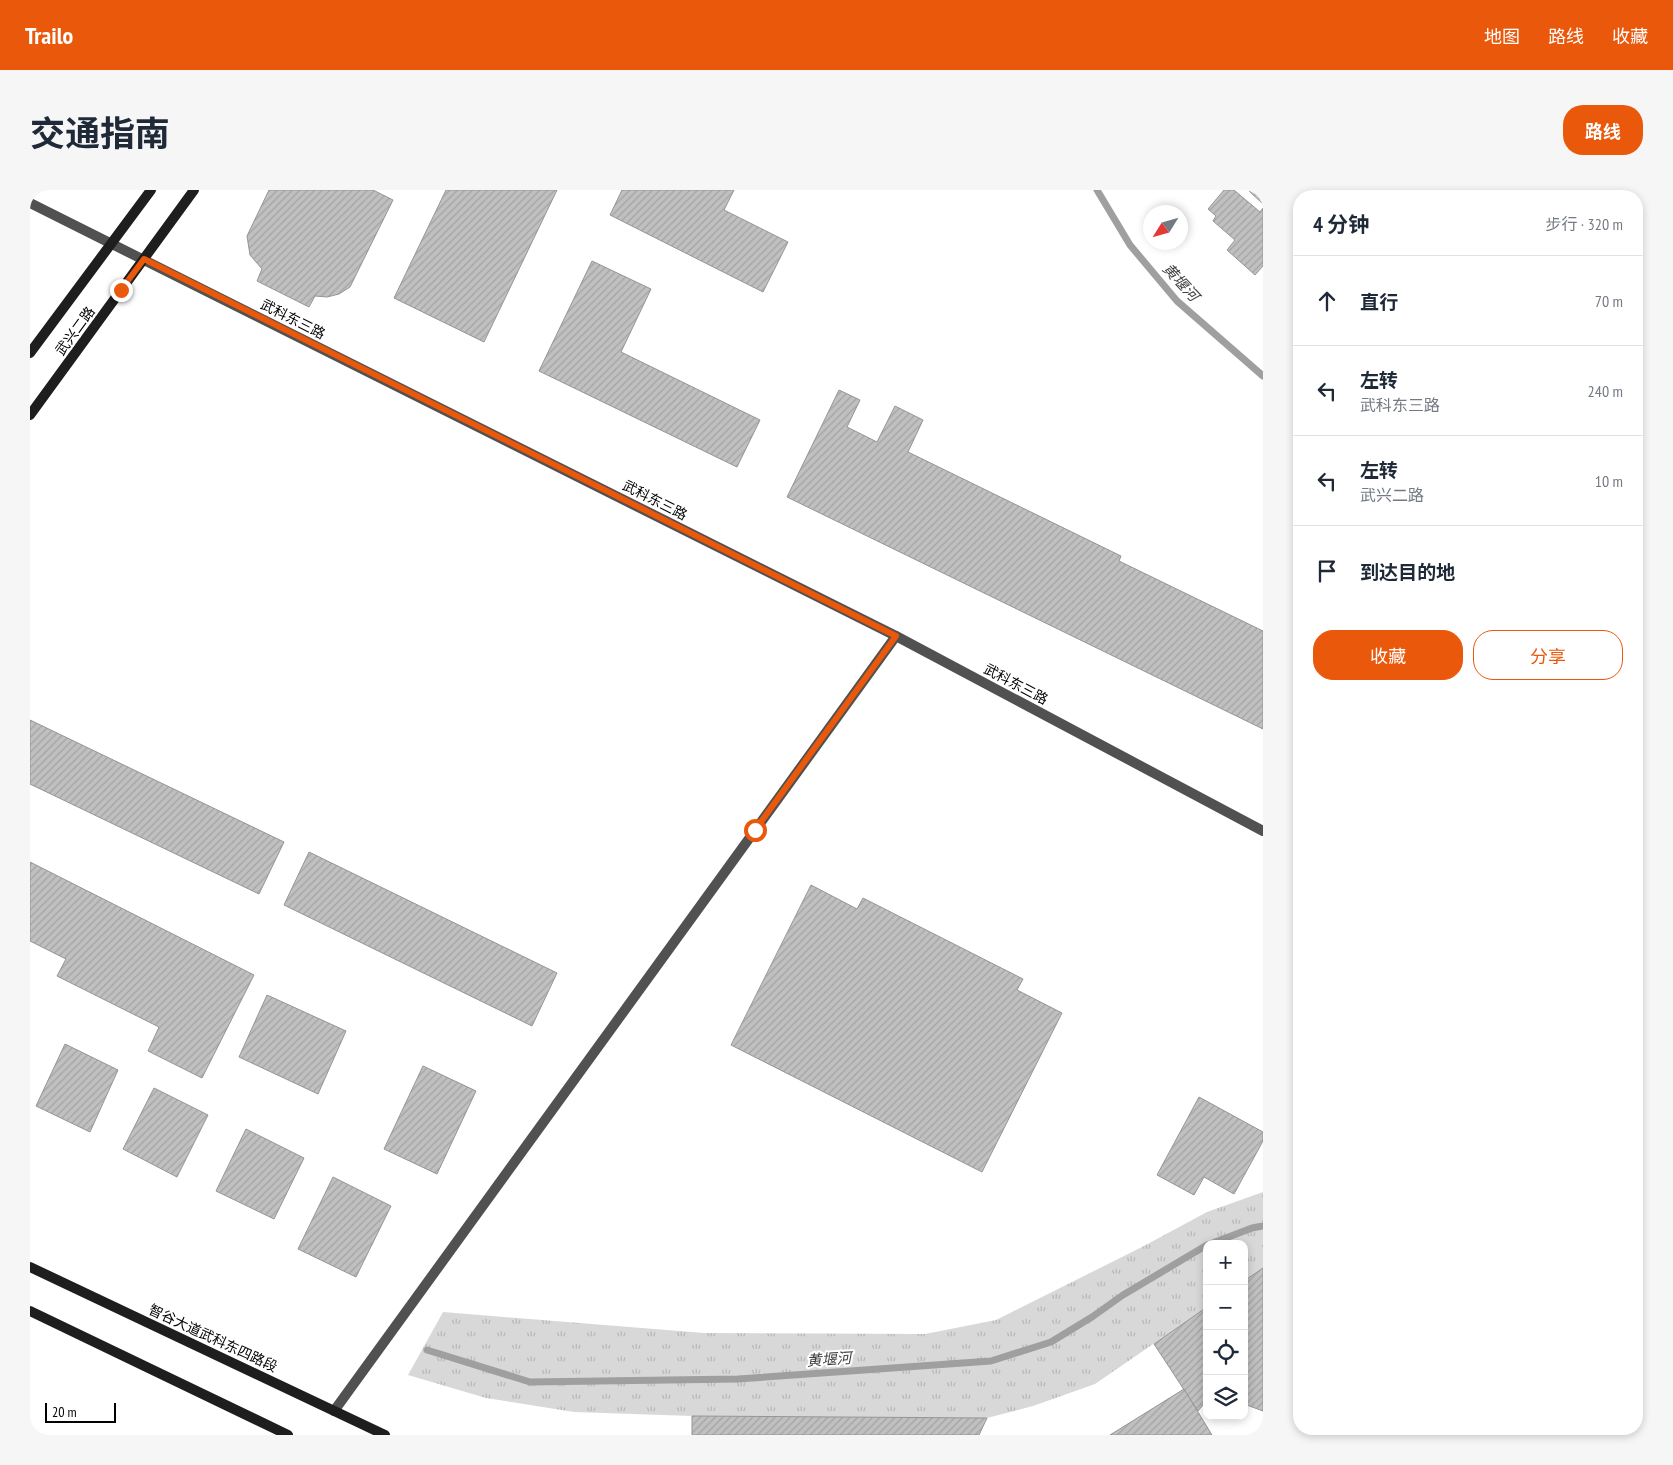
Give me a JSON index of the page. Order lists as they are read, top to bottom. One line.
{"streets":{"main road":["武兴二路","智谷大道武科东四路段"],"street":["武科东三路"]},"crossings":[["武科东三路","武兴二路"]],"water":["黄堰河"],"scale_bar":"20 m","north":"bottom left","page":{"header":"Trailo","nav":["地图","路线","收藏"],"title":"交通指南","buttons":["路线",["收藏","分享"]],"heading":["4 分钟","步行 · 320 m"],"list":[["直行","70 m"],["左转","武科东三路","240 m"],["左转","武兴二路","10 m"],"到达目的地"],"map_buttons":["+","−"],"scale":"20 m"}}
